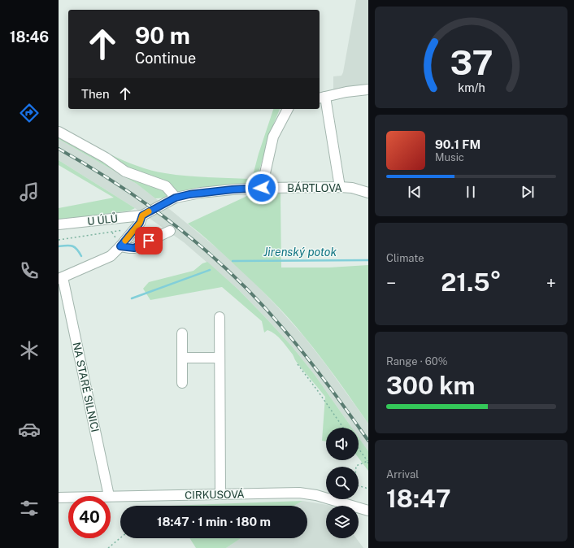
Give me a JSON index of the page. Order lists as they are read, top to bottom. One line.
{"streets":{"street":["BÁRTLOVA","U ÚLŮ","NA STARÉ SILNICI","CIRKUSOVÁ"]},"crossings":[["BÁRTLOVA","U ÚLŮ"],["NA STARÉ SILNICI","CIRKUSOVÁ"]],"water":["Jirenský potok"],"page":{"tabs":"18:46","turn":["90 m","Continue"],"then":"Then","song":["90.1 FM","Music"],"tile":["Climate",["Range · 60%","300 km"],["Arrival","18:47"]],"heat":["−","21.5°","+"],"limit":"40","trip":"18:47 · 1 min · 180 m","gauge":["37","km/h"]}}
